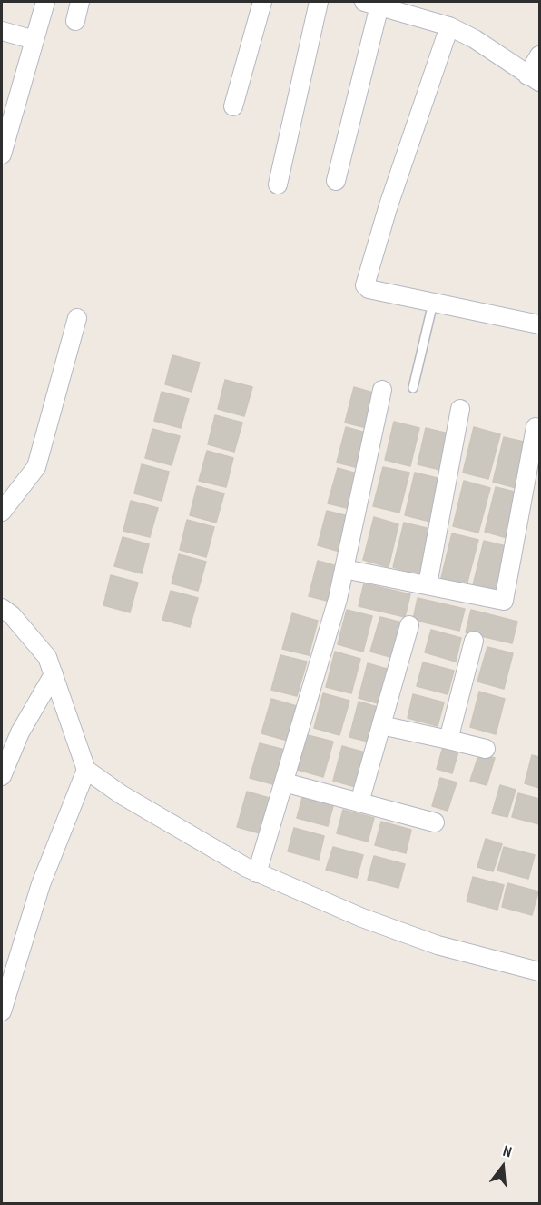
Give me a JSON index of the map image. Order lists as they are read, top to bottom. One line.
{"north":"top"}
